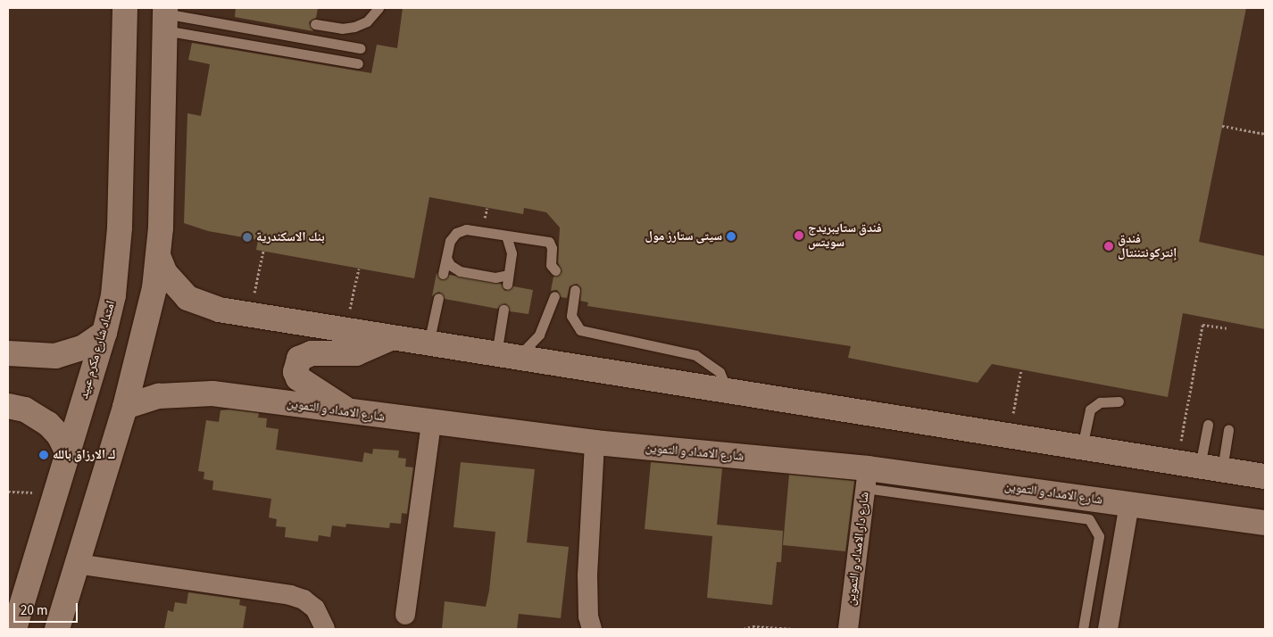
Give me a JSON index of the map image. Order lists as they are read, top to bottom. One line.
{"streets":{"street":["امتداد شارع مكرم عبيد","شارع الامداد و التموين","شارع دار الامداد و التموين"]},"crossings":[["شارع الامداد و التموين","شارع دار الامداد و التموين"]],"places":["فندق ستايبريدج سويتس","سيتى ستارز مول","بنك الاسكندرية","فندق إنتركونتننتال","ك الارزاق بالله"],"scale_bar":"20 m"}
